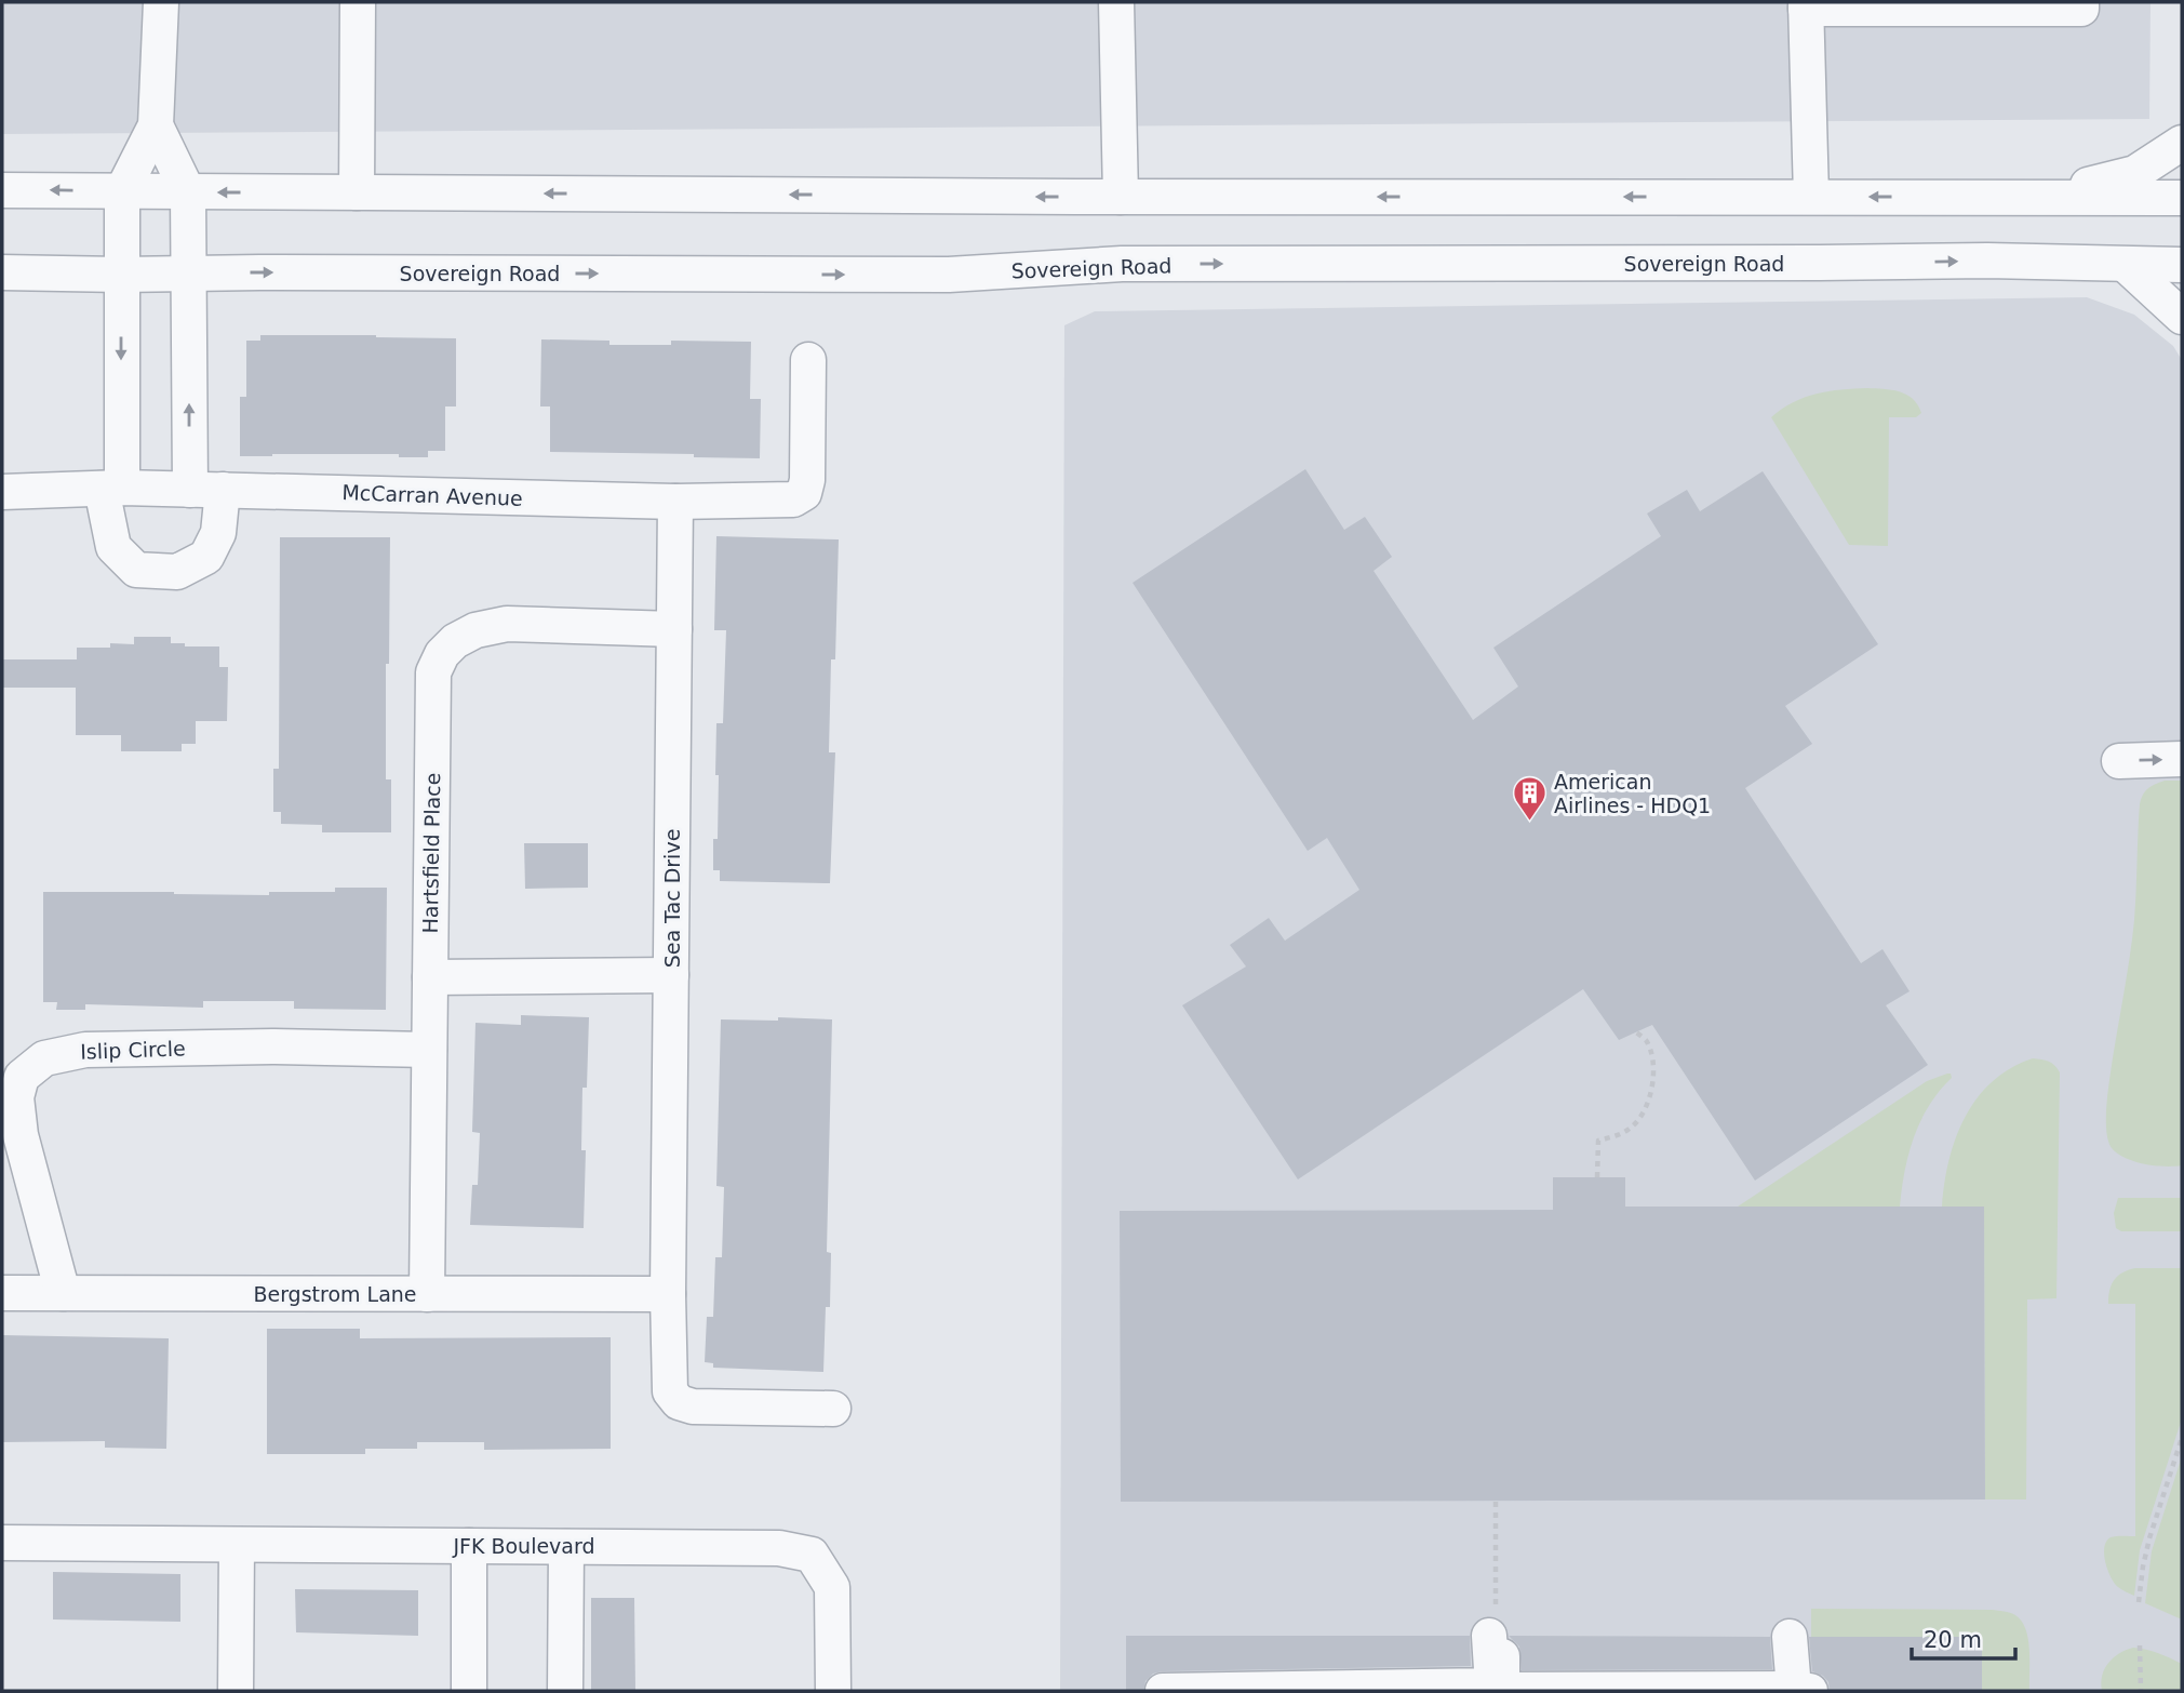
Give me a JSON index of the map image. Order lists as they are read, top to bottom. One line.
{"streets":{"street":["Sovereign Road","McCarran Avenue","Hartsfield Place","Sea Tac Drive","Islip Circle","Bergstrom Lane","JFK Boulevard"]},"crossings":[["McCarran Avenue","Sea Tac Drive"],["Hartsfield Place","Sea Tac Drive"],["Hartsfield Place","Islip Circle"],["Hartsfield Place","Bergstrom Lane"],["Sea Tac Drive","Bergstrom Lane"],["Islip Circle","Bergstrom Lane"]],"places":{"building":["American Airlines - HDQ1"]},"scale_bar":"20 m"}
